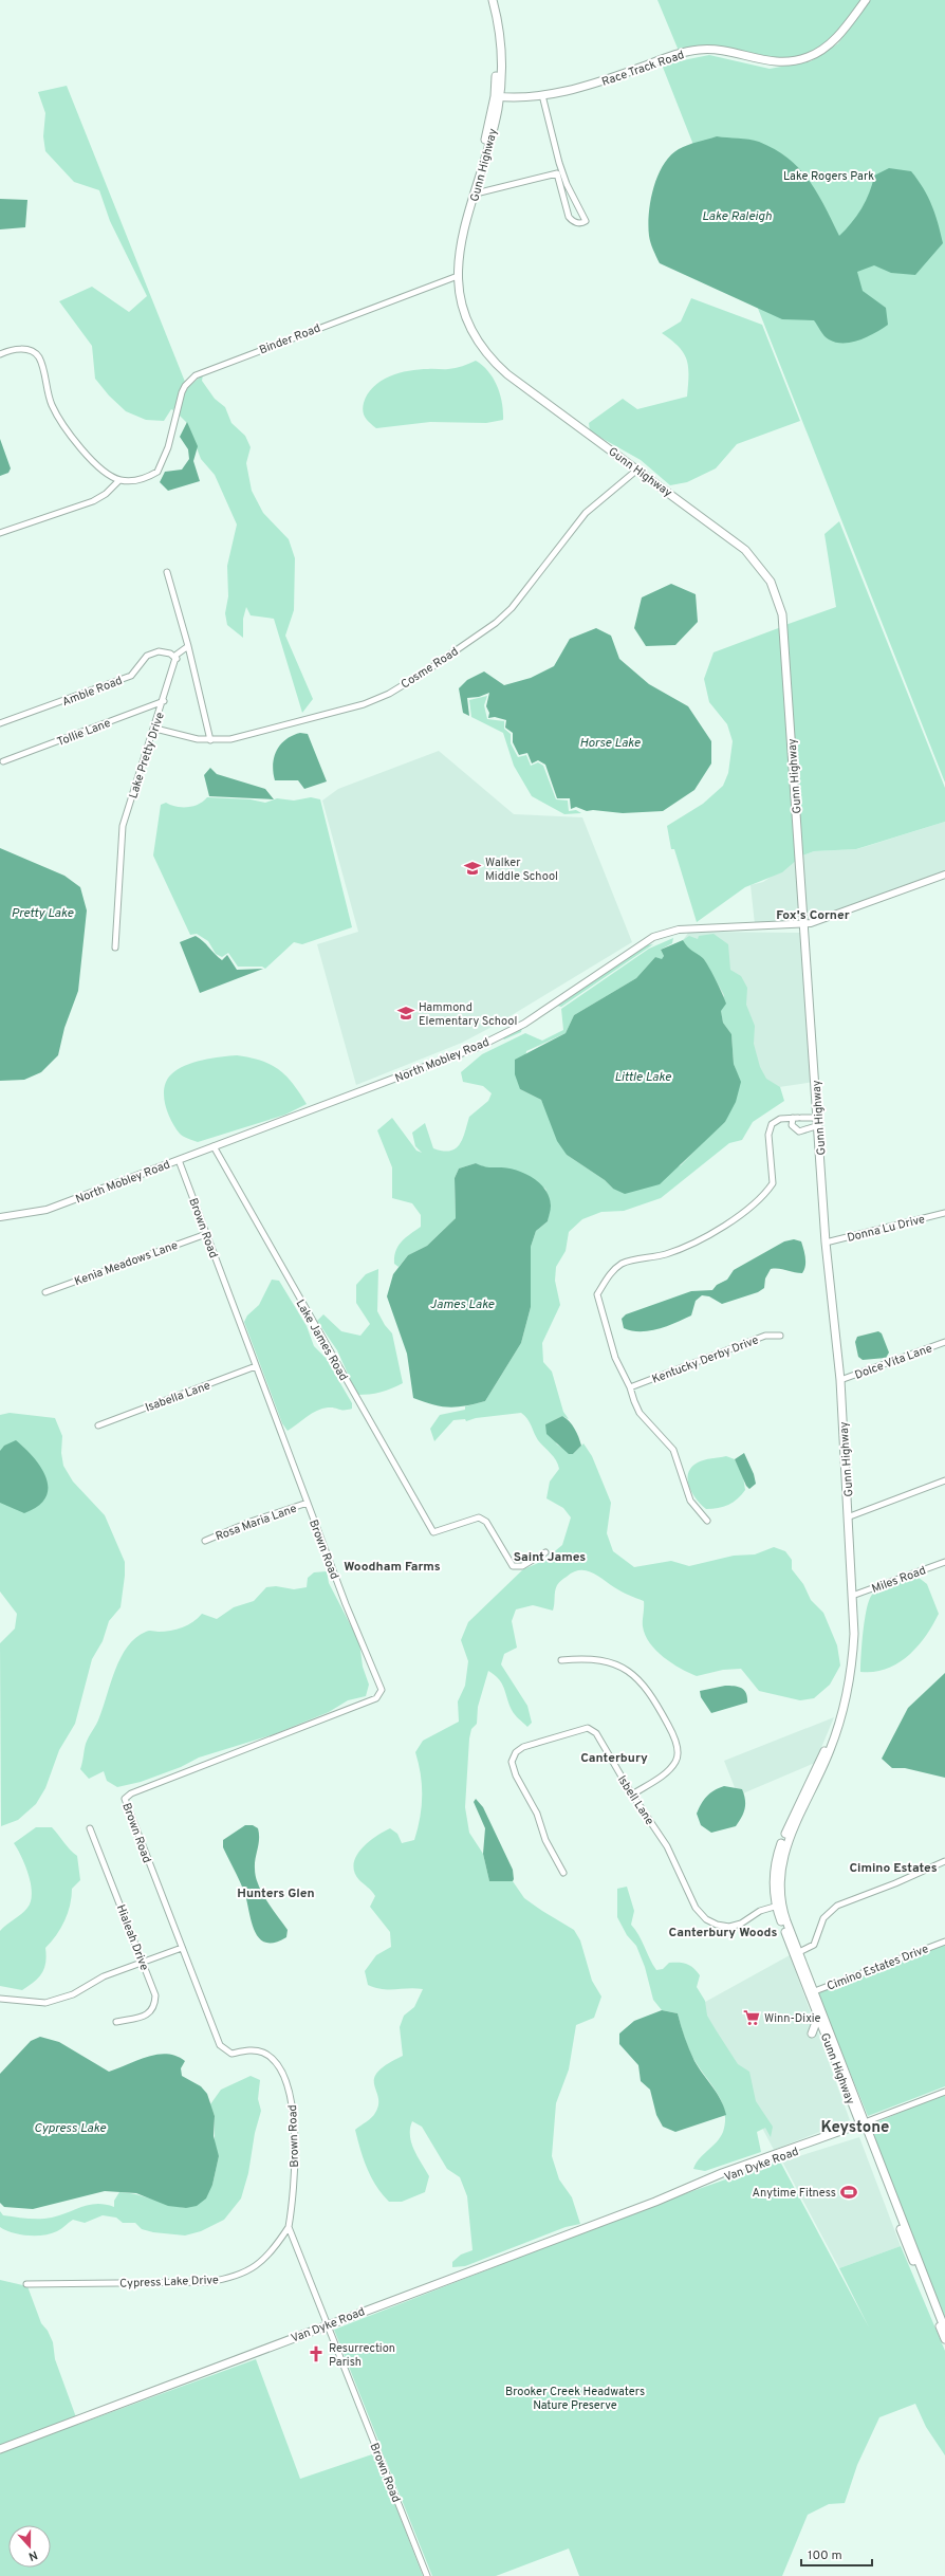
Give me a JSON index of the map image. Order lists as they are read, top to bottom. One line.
{"streets":{"main road":["Race Track Road","Gunn Highway","Van Dyke Road"],"street":["Binder Road","Cosme Road","Amble Road","Tollie Lane","Lake Pretty Drive","North Mobley Road","Brown Road","Donna Lu Drive","Kenia Meadows Lane","Lake James Road","Kentucky Derby Drive","Dolce Vita Lane","Isabella Lane","Rosa Maria Lane","Miles Road","Isbell Lane","Hialeah Drive","Cimino Estates Drive","Cypress Lake Drive"]},"crossings":[["Race Track Road","Gunn Highway"],["Gunn Highway","Binder Road"],["Gunn Highway","Cosme Road"],["Gunn Highway","North Mobley Road"],["Gunn Highway","Donna Lu Drive"],["Gunn Highway","Dolce Vita Lane"],["Gunn Highway","Miles Road"],["Gunn Highway","Isbell Lane"],["Gunn Highway","Cimino Estates Drive"],["Gunn Highway","Van Dyke Road"],["Cosme Road","Lake Pretty Drive"],["Amble Road","Lake Pretty Drive"],["Tollie Lane","Lake Pretty Drive"],["North Mobley Road","Brown Road"],["North Mobley Road","Lake James Road"],["Brown Road","Kenia Meadows Lane"],["Brown Road","Isabella Lane"],["Brown Road","Rosa Maria Lane"],["Brown Road","Van Dyke Road"],["Brown Road","Cypress Lake Drive"]],"districts":["Fox's Corner","Saint James","Woodham Farms","Canterbury","Cimino Estates","Hunters Glen","Canterbury Woods","Keystone"],"water":["Lake Raleigh","Horse Lake","Pretty Lake","Little Lake","James Lake","Cypress Lake"],"parks":["Lake Rogers Park","Brooker Creek Headwaters Nature Preserve"],"places":{"school or university":["Walker Middle School","Hammond Elementary School"],"supermarket":["Winn-Dixie"],"sports":["Anytime Fitness"],"church":["Resurrection Parish"]},"scale_bar":"100 m","north":"bottom"}
